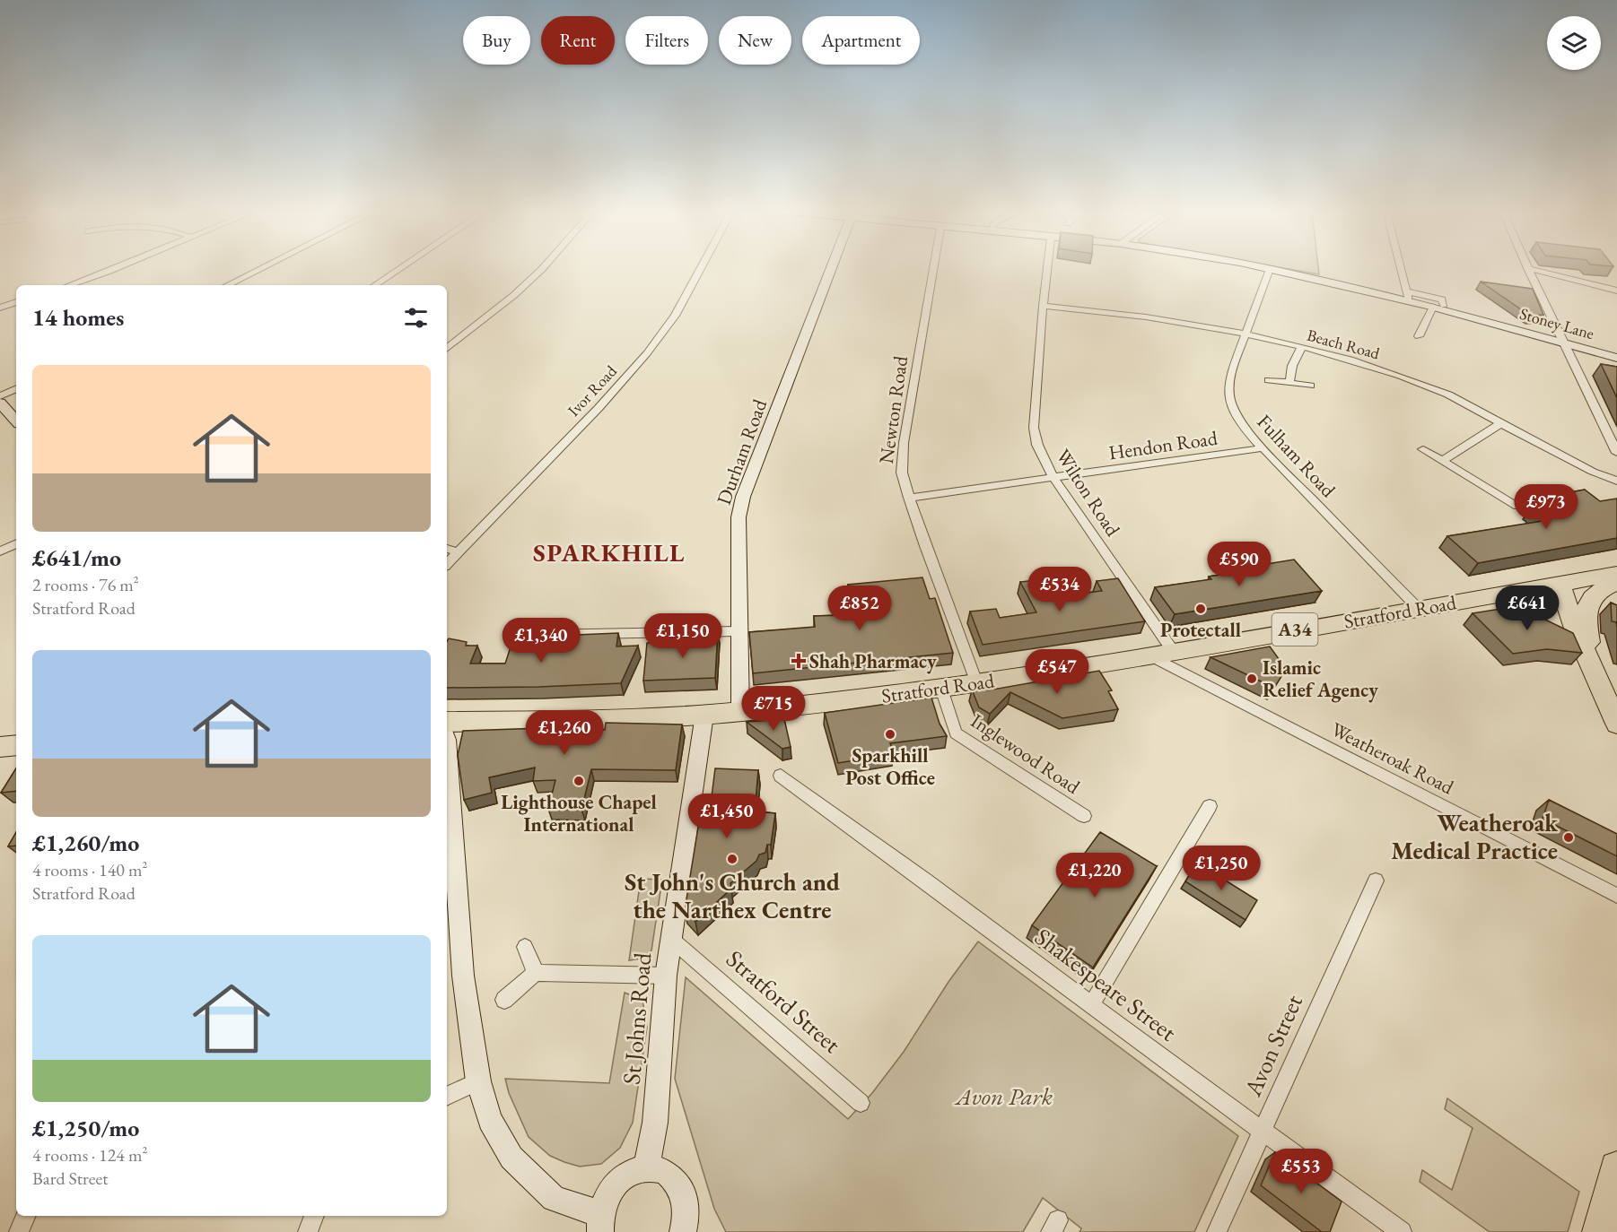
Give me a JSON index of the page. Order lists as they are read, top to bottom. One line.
{"streets":{"highway":["Stratford Road","A34"],"street":["Stoney Lane","Beach Road","Ivor Road","Newton Road","Hendon Road","Durham Road","Fulham Road","Wilton Road","Inglewood Road","Weatheroak Road","Shakespeare Street","Stratford Street","St Johns Road","Avon Street"]},"crossings":[["Stoney Lane","Fulham Road"],["Beach Road","Fulham Road"],["Beach Road","Wilton Road"],["Newton Road","Hendon Road"],["Newton Road","Stratford Road"],["Hendon Road","Fulham Road"],["Hendon Road","Wilton Road"],["Durham Road","Stratford Road"],["Fulham Road","Stratford Road"],["Wilton Road","Stratford Road"],["Stratford Road","Inglewood Road"],["Stratford Road","Weatheroak Road"],["Stratford Road","St Johns Road"],["Shakespeare Street","Avon Street"],["Stratford Street","St Johns Road"]],"districts":["SPARKHILL"],"parks":["Avon Park"],"places":{"other":["Protectall","Islamic Relief Agency","Sparkhill Post Office","Lighthouse Chapel International","Weatheroak Medical Practice","St John's Church and the Narthex Centre"],"health":["Shah Pharmacy"]},"page":{"chip":["Buy","Rent","Filters","New","Apartment"],"heading":"14 homes","list":[{"name":"£641/mo","note":"2 rooms · 76 m² · Stratford Road"},{"name":"£1,260/mo","note":"4 rooms · 140 m² · Stratford Road"},{"name":"£1,250/mo","note":"4 rooms · 124 m² · Bard Street"}],"price":["£973","£590","£534","£852","£641","£1,150","£1,340","£547","£715","£1,260","£1,450","£1,250","£1,220","£553"]}}
